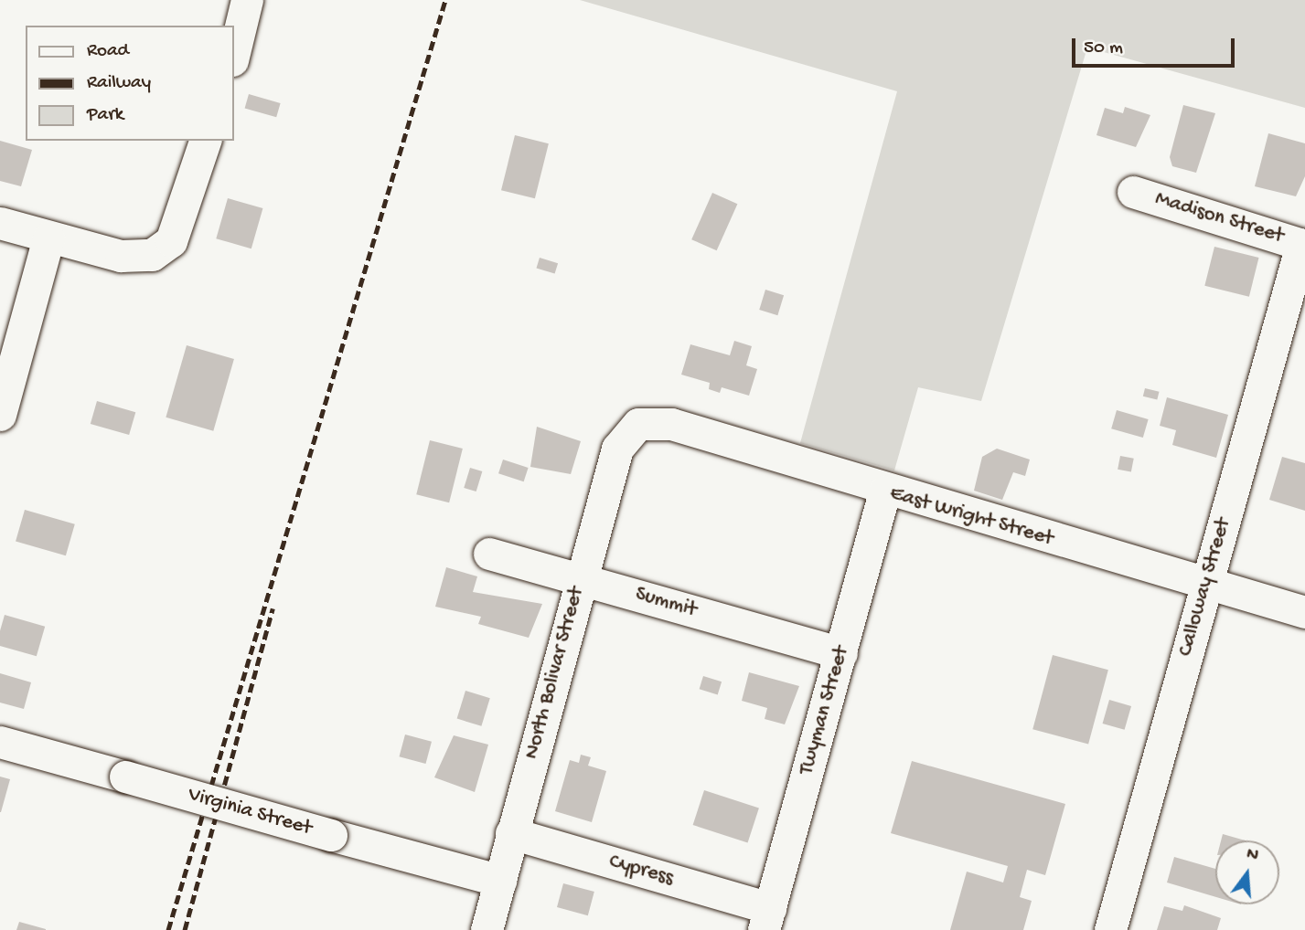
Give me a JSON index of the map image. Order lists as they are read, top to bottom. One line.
{"streets":{"street":["Madison Street","East Wright Street","Calloway Street","Summit","North Bolivar Street","Twyman Street","Virginia Street","Cypress"]},"crossings":[["Madison Street","Calloway Street"],["East Wright Street","Calloway Street"],["East Wright Street","North Bolivar Street"],["East Wright Street","Twyman Street"],["Summit","North Bolivar Street"],["Summit","Twyman Street"],["North Bolivar Street","Virginia Street"],["North Bolivar Street","Cypress"],["Twyman Street","Cypress"]],"legend":["Road","Railway","Park"],"scale_bar":"50 m","north":"top"}
